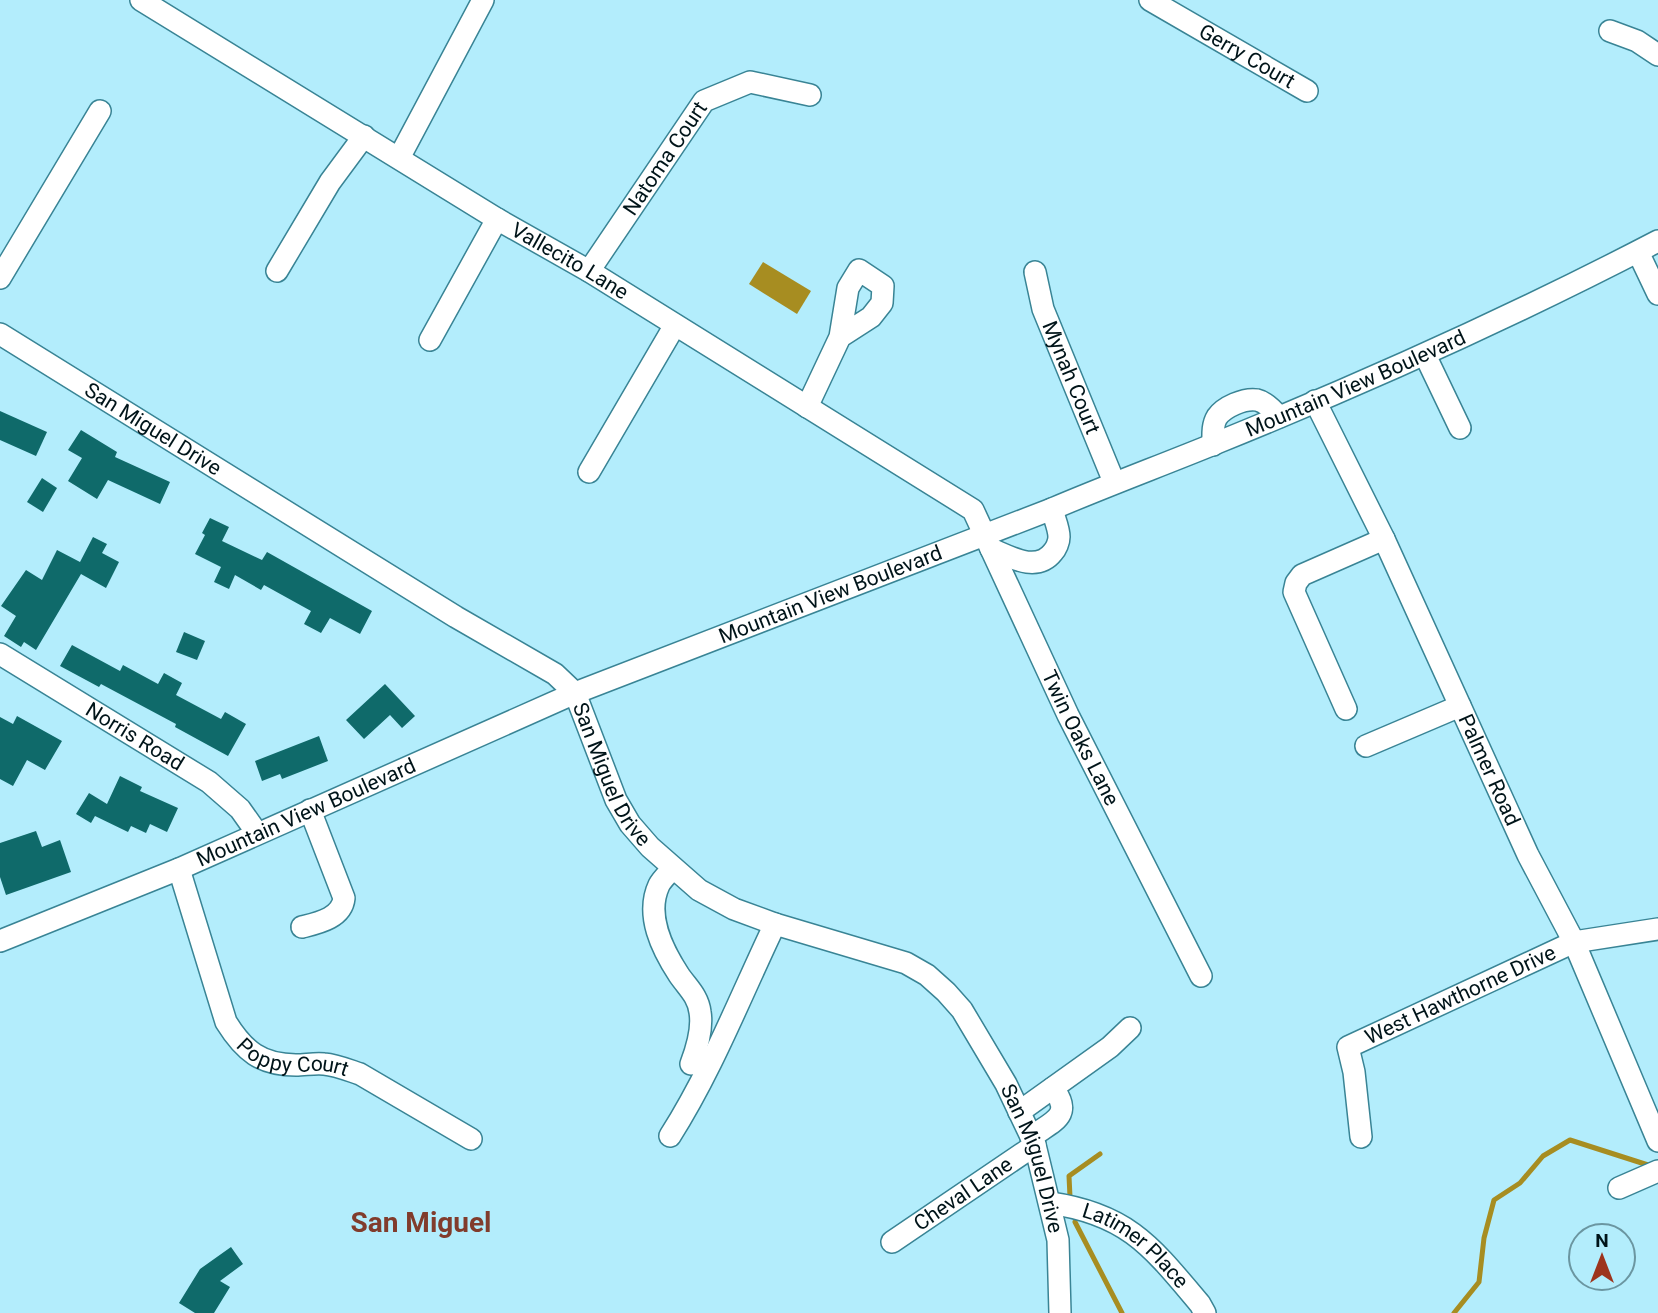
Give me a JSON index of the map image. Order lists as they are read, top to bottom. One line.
{"streets":{"street":["Gerry Court","Natoma Court","Vallecito Lane","Mynah Court","Mountain View Boulevard","San Miguel Drive","Norris Road","Twin Oaks Lane","Palmer Road","West Hawthorne Drive","Poppy Court","Cheval Lane","Latimer Place"]},"crossings":[["Natoma Court","Vallecito Lane"],["Vallecito Lane","Mountain View Boulevard"],["Vallecito Lane","Twin Oaks Lane"],["Mynah Court","Mountain View Boulevard"],["Mountain View Boulevard","San Miguel Drive"],["Mountain View Boulevard","Norris Road"],["Mountain View Boulevard","Twin Oaks Lane"],["Mountain View Boulevard","Palmer Road"],["Mountain View Boulevard","Poppy Court"],["San Miguel Drive","Cheval Lane"],["San Miguel Drive","Latimer Place"],["Palmer Road","West Hawthorne Drive"]],"districts":["San Miguel"],"north":"top"}
